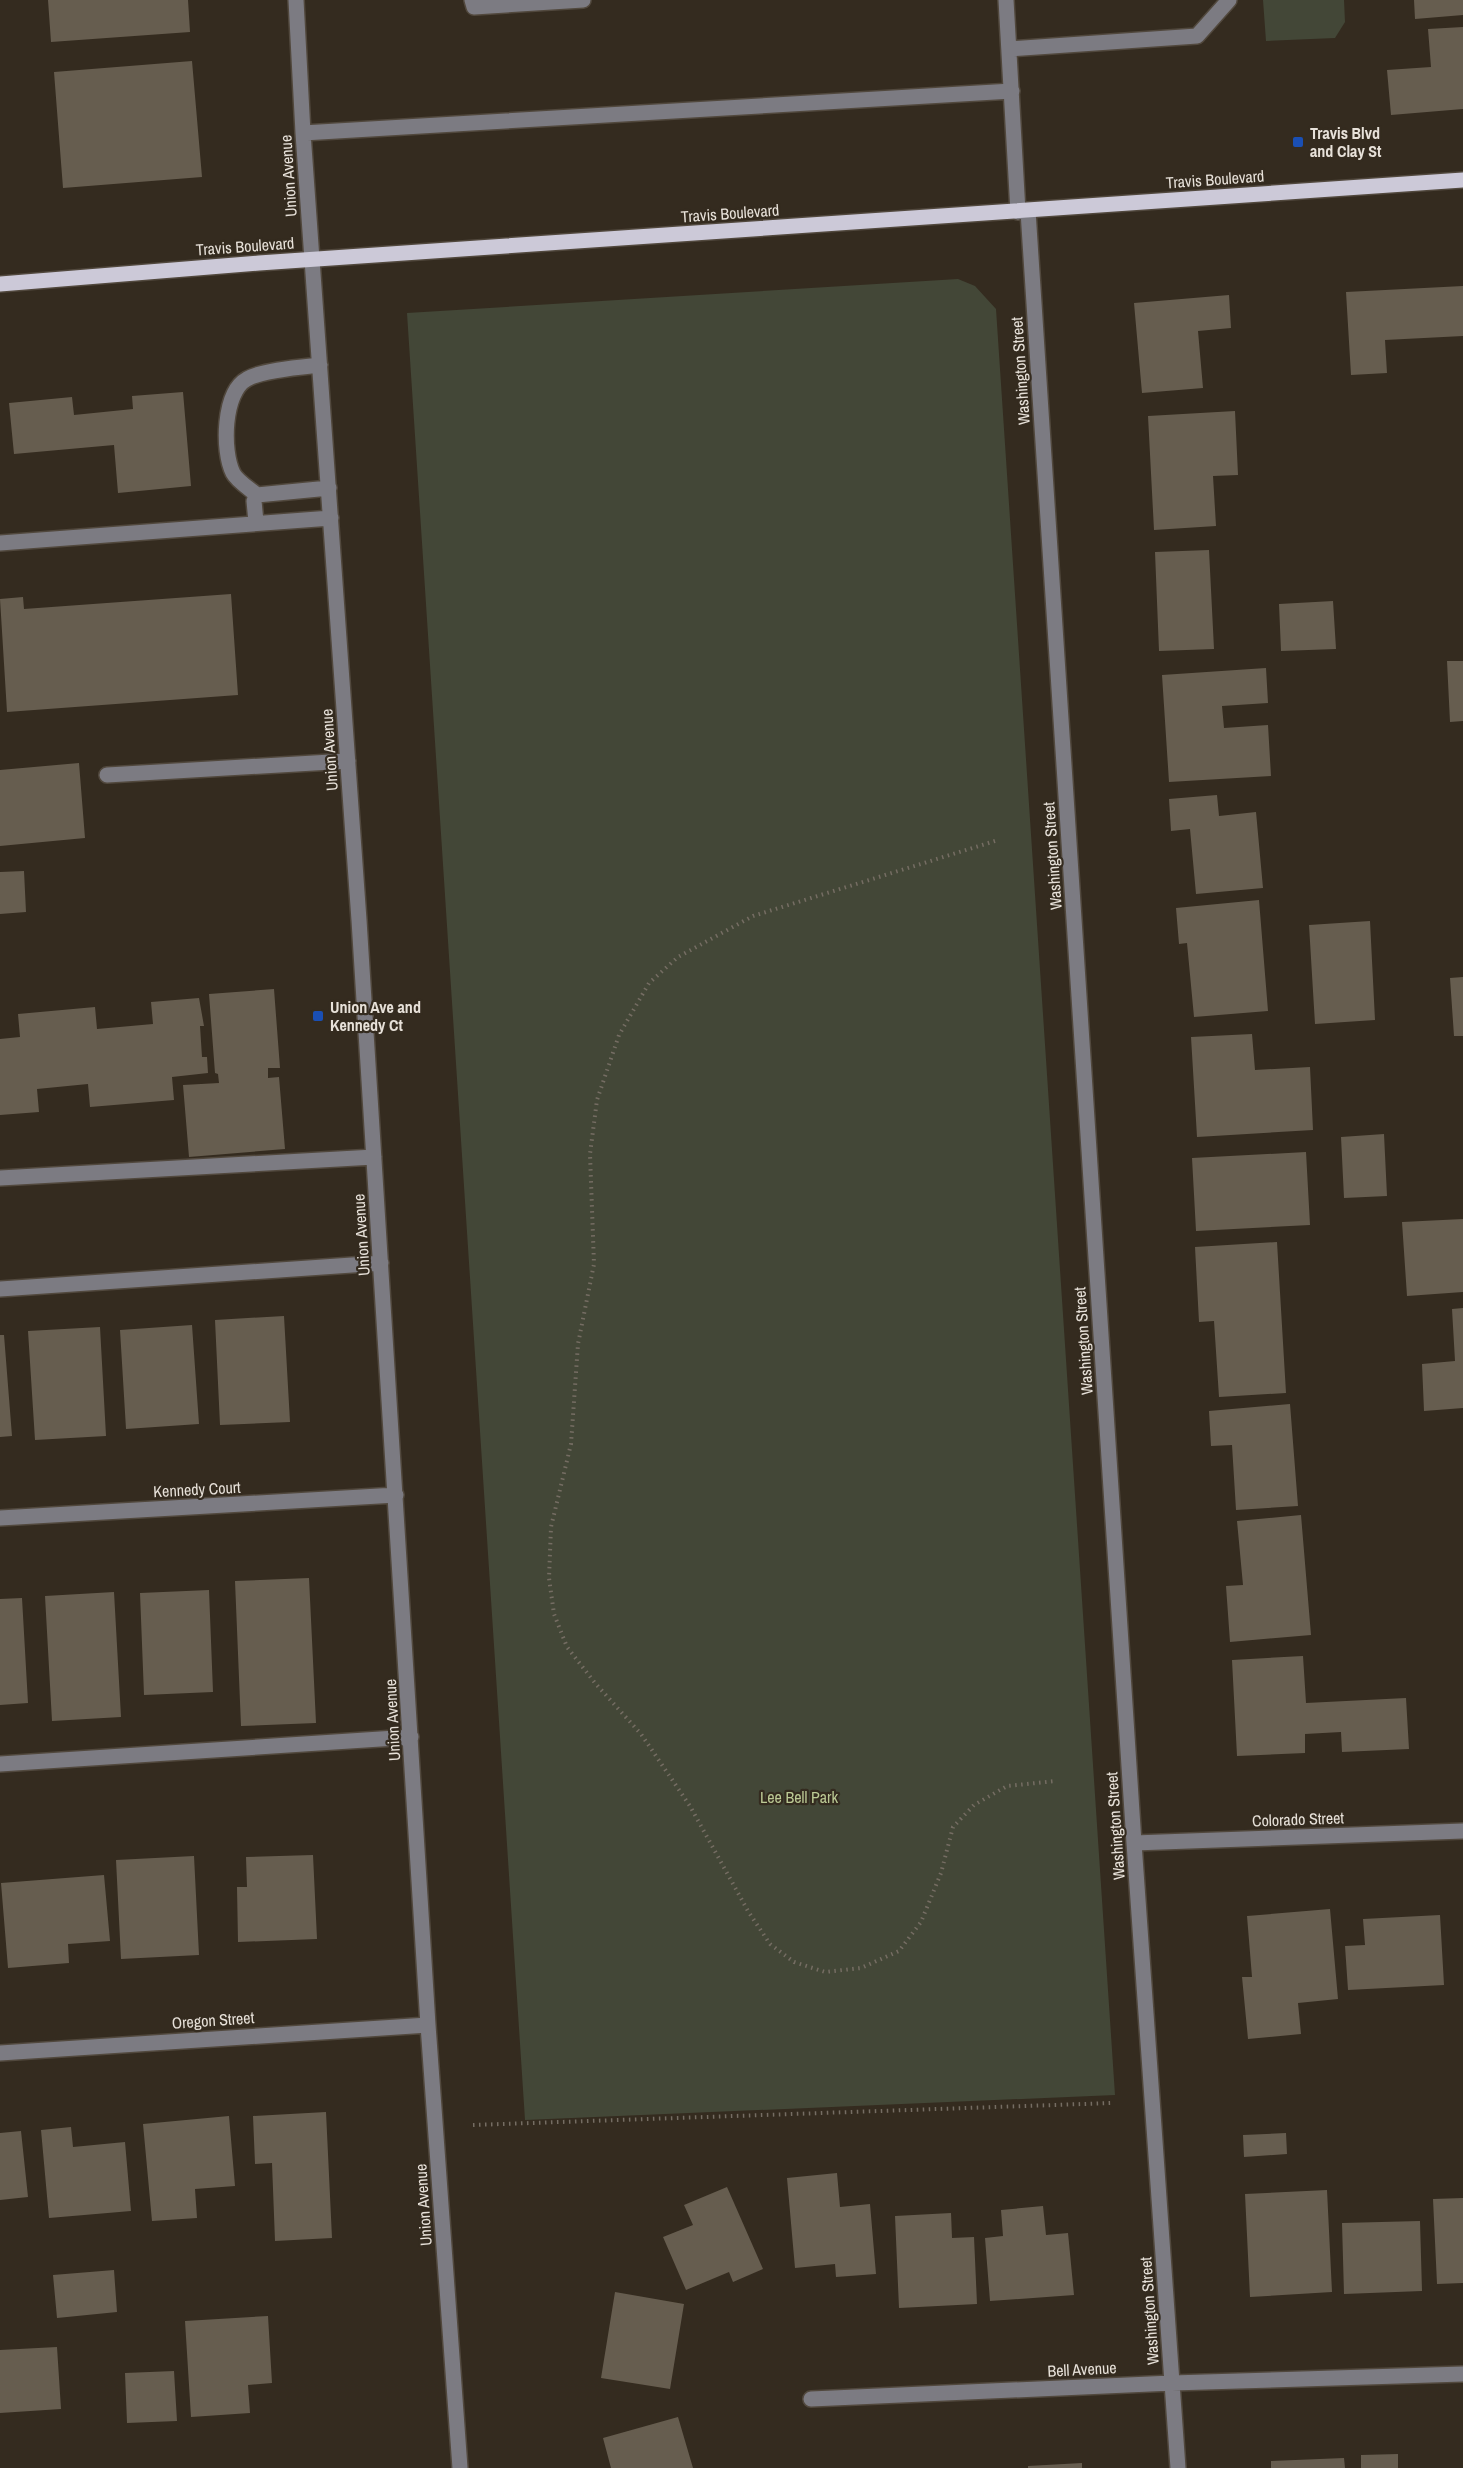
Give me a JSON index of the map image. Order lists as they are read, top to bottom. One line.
{"streets":{"main road":["Travis Boulevard"],"street":["Union Avenue","Washington Street","Kennedy Court","Colorado Street","Oregon Street","Bell Avenue"]},"crossings":[["Union Avenue","Travis Boulevard"],["Union Avenue","Kennedy Court"],["Union Avenue","Oregon Street"],["Travis Boulevard","Washington Street"],["Washington Street","Colorado Street"],["Washington Street","Bell Avenue"]],"parks":["Lee Bell Park"],"places":{"transit":["Travis Blvd and Clay St","Union Ave and Kennedy Ct"]}}
